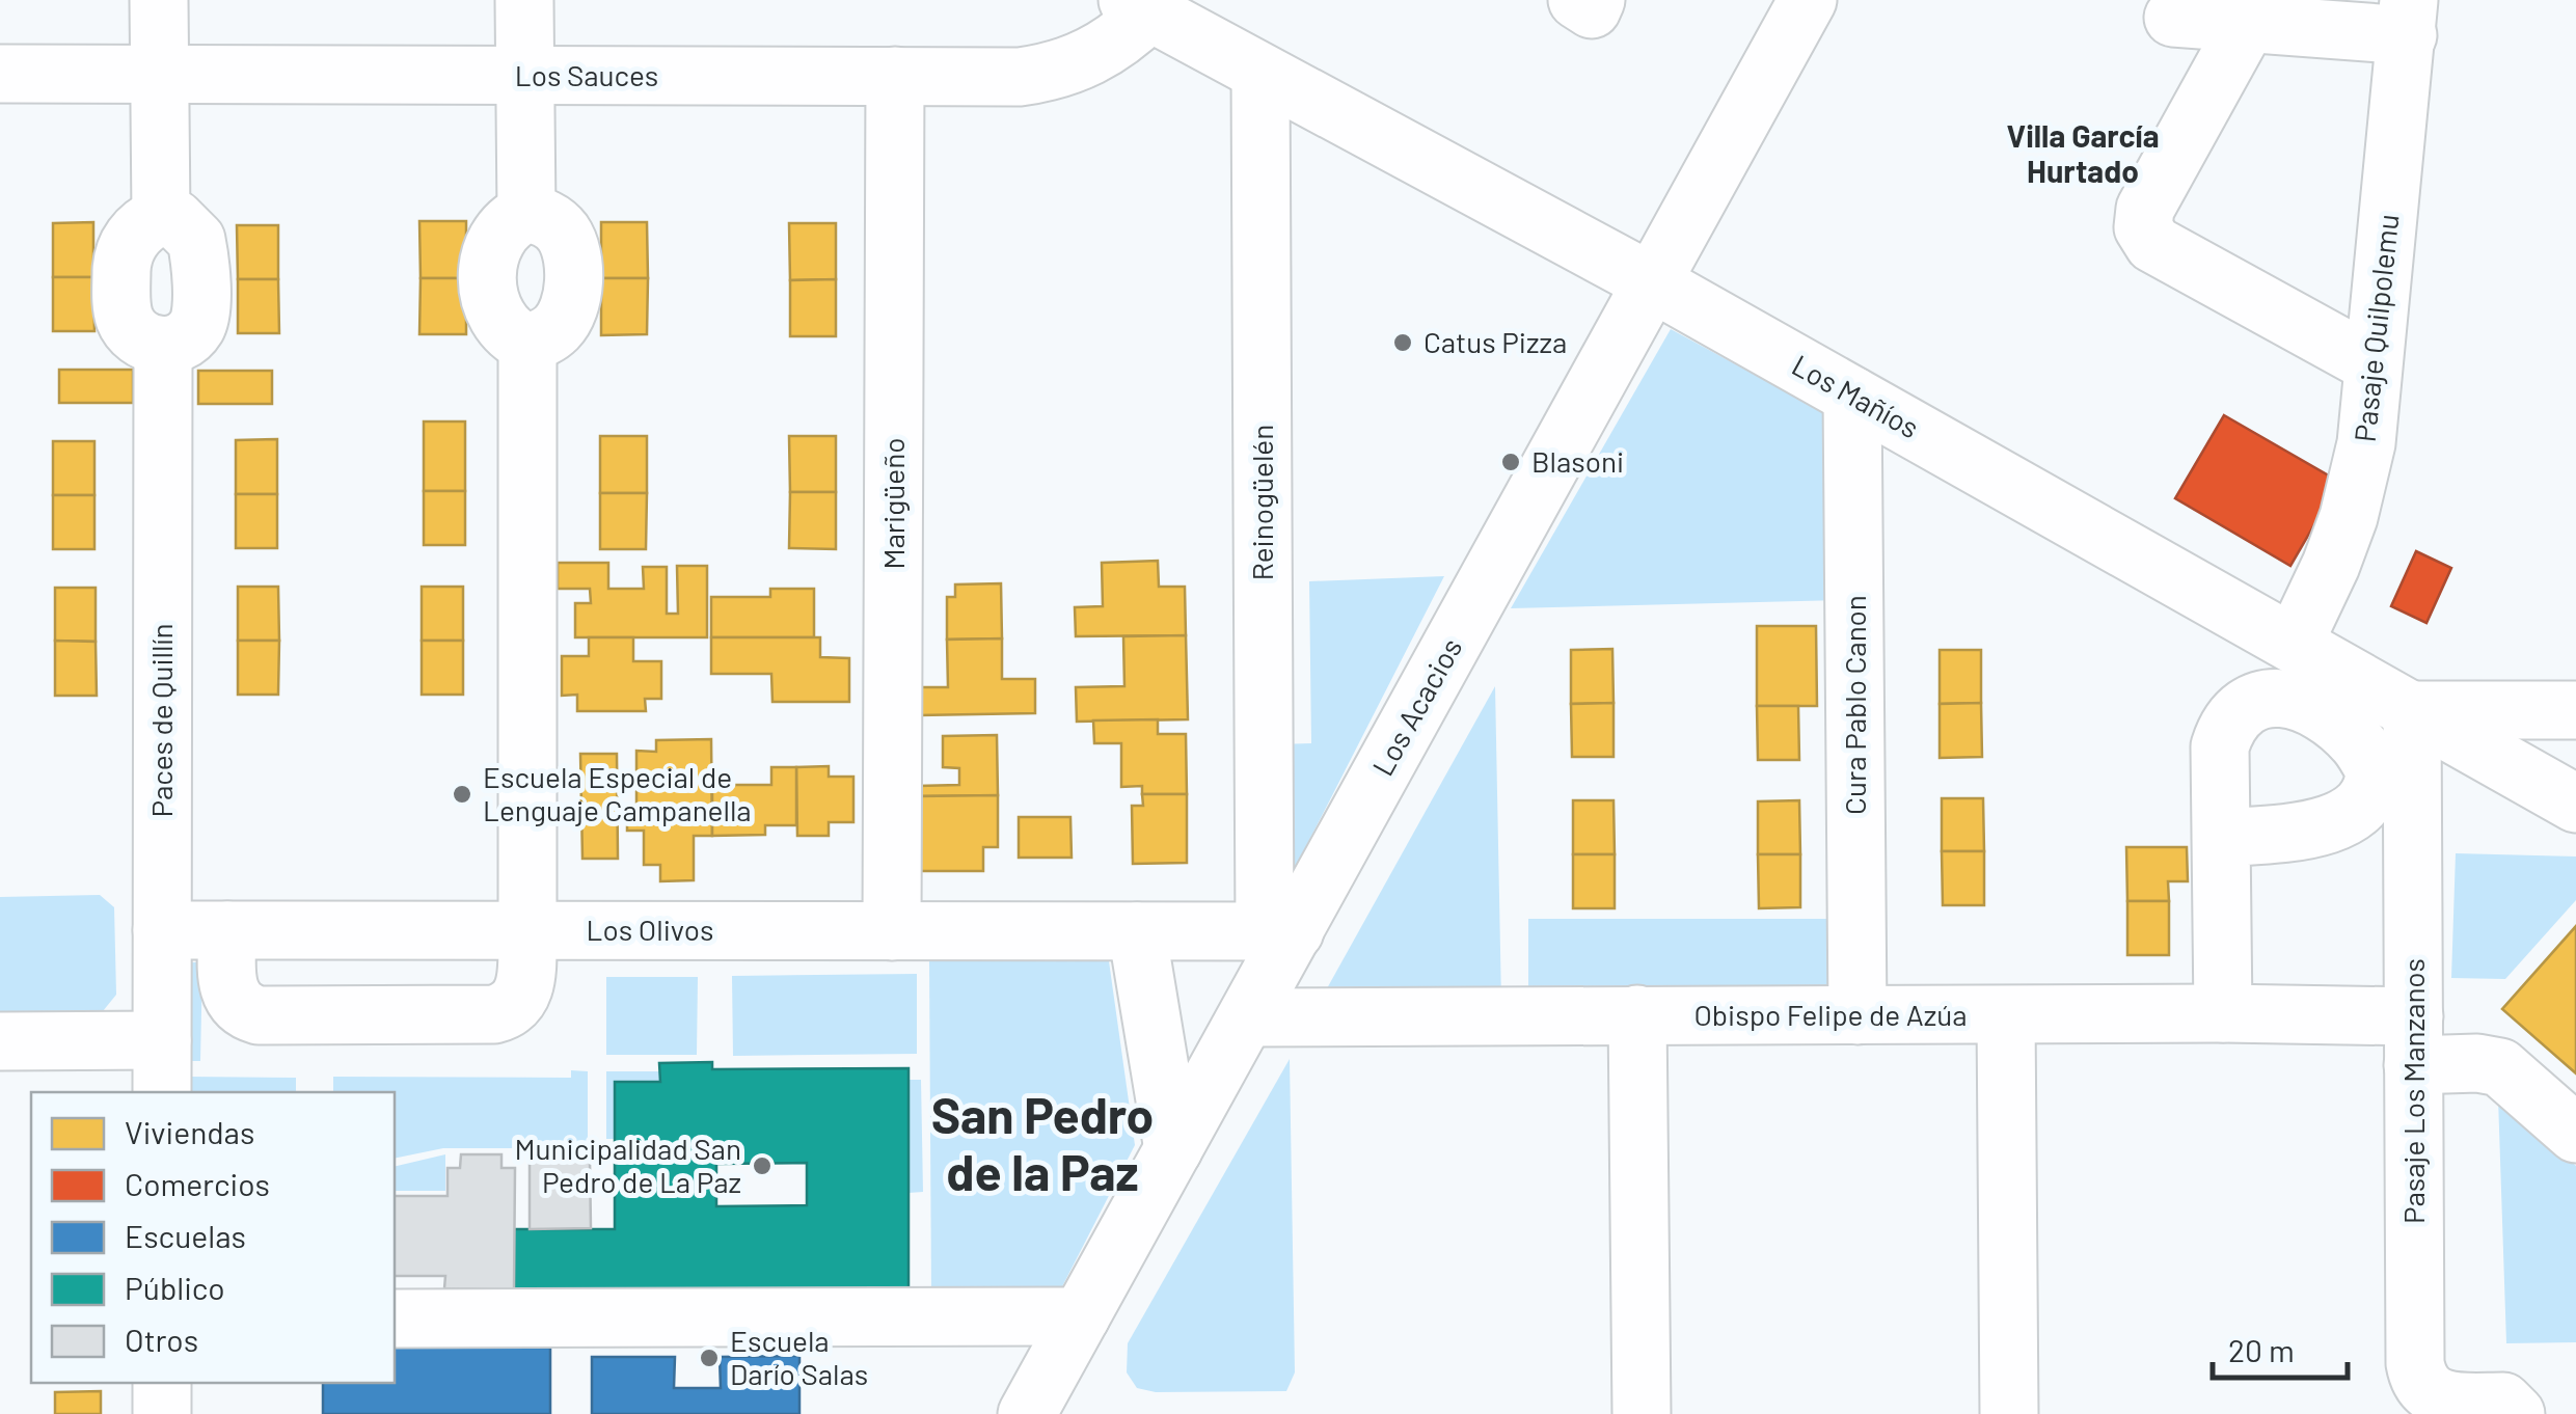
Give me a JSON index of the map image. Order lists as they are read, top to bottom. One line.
{"streets":{"street":["Los Sauces","Pasaje Quilpolemu","Los Mañíos","Reinogüelén","Marigüeño","Cura Pablo Canon","Los Acacios","Paces de Quillín","Los Olivos","Obispo Felipe de Azúa","Pasaje Los Manzanos"]},"crossings":[["Los Sauces","Los Mañíos"],["Los Sauces","Marigüeño"],["Pasaje Quilpolemu","Los Mañíos"],["Los Mañíos","Reinogüelén"],["Los Mañíos","Cura Pablo Canon"],["Los Mañíos","Los Acacios"],["Los Mañíos","Pasaje Los Manzanos"],["Reinogüelén","Los Acacios"],["Reinogüelén","Los Olivos"],["Marigüeño","Los Olivos"],["Cura Pablo Canon","Obispo Felipe de Azúa"],["Los Acacios","Los Olivos"],["Los Acacios","Obispo Felipe de Azúa"],["Paces de Quillín","Los Olivos"],["Obispo Felipe de Azúa","Pasaje Los Manzanos"]],"districts":["Villa García Hurtado","San Pedro de la Paz"],"places":["Catus Pizza","Blasoni","Escuela Especial de Lenguaje Campanella","Municipalidad San Pedro de La Paz","Escuela Darío Salas"],"legend":["Viviendas","Comercios","Escuelas","Público","Otros"],"scale_bar":"20 m"}
